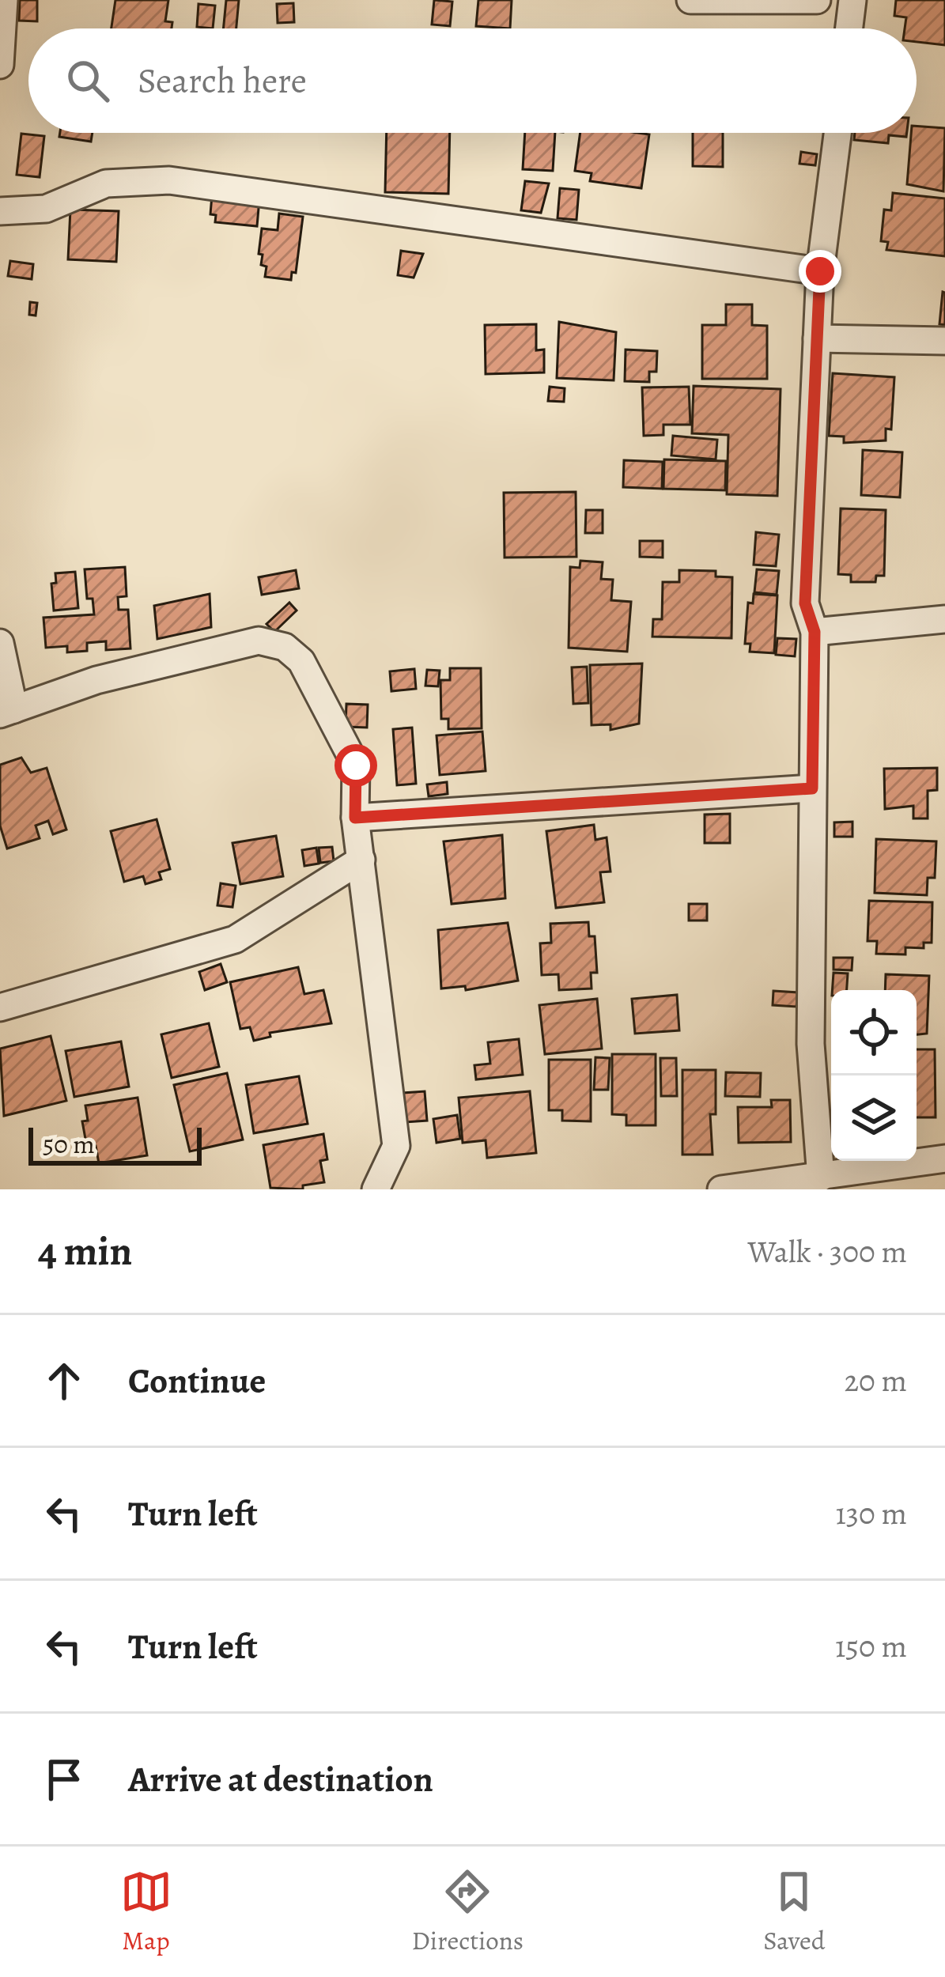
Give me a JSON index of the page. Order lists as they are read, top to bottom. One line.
{"scale_bar":"50 m","page":{"search":"Search here","scale":"50 m","heading":["4 min","Walk · 300 m"],"list":[["Continue","20 m"],["Turn left","130 m"],["Turn left","150 m"],"Arrive at destination"],"nav":["Map","Directions","Saved"]}}
